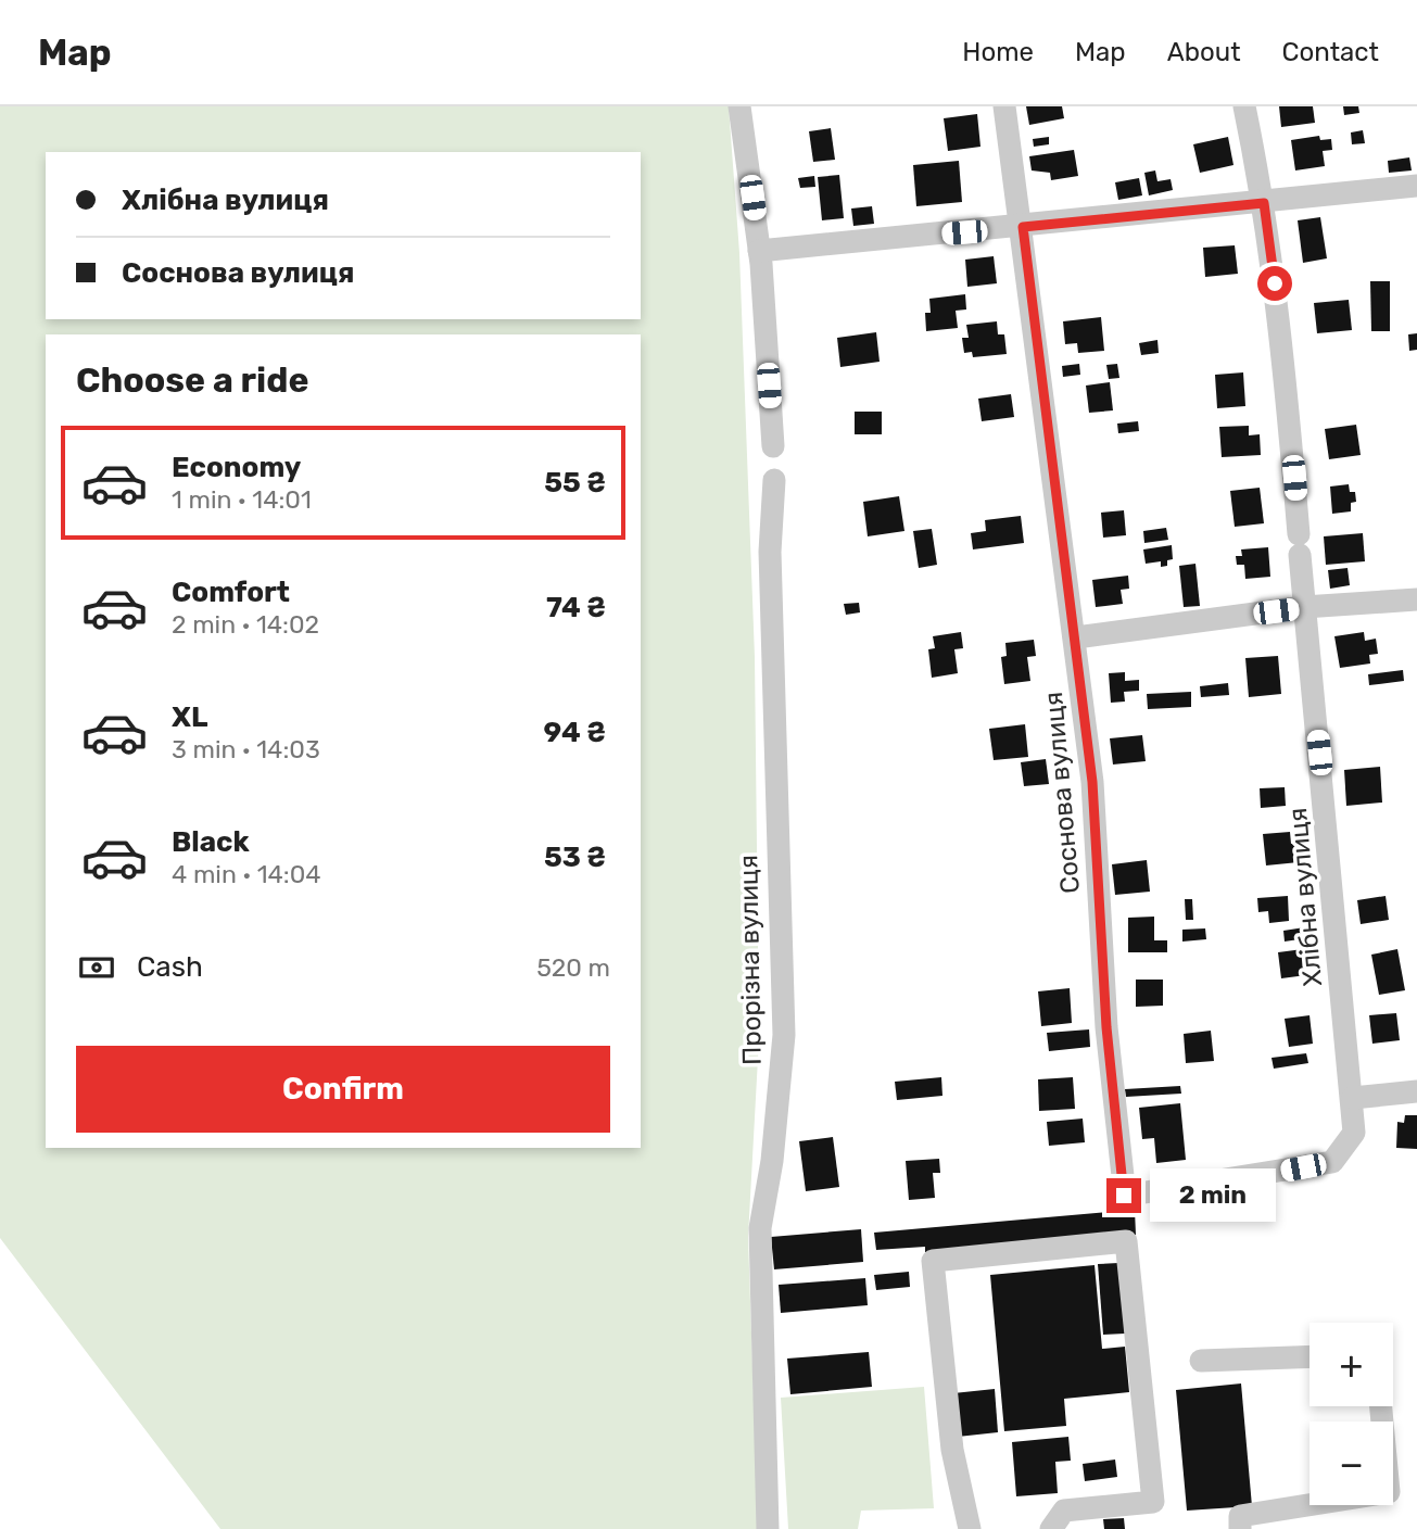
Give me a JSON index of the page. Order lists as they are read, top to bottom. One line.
{"streets":{"street":["Соснова вулиця","Хлібна вулиця","Прорізна вулиця"]},"crossings":[["Соснова вулиця","Хлібна вулиця"]],"page":{"header":"Map","nav":["Home","Map","About","Contact"],"banner":["Хлібна вулиця","Соснова вулиця"],"heading":"Choose a ride","list":[{"name":"Economy","note":"1 min · 14:01","value":"55 ₴"},{"name":"Comfort","note":"2 min · 14:02","value":"74 ₴"},{"name":"XL","note":"3 min · 14:03","value":"94 ₴"},{"name":"Black","note":"4 min · 14:04","value":"53 ₴"}],"pay":["Cash","520 m"],"buttons":"Confirm","bubble":"2 min","map_buttons":["+","−"]}}
